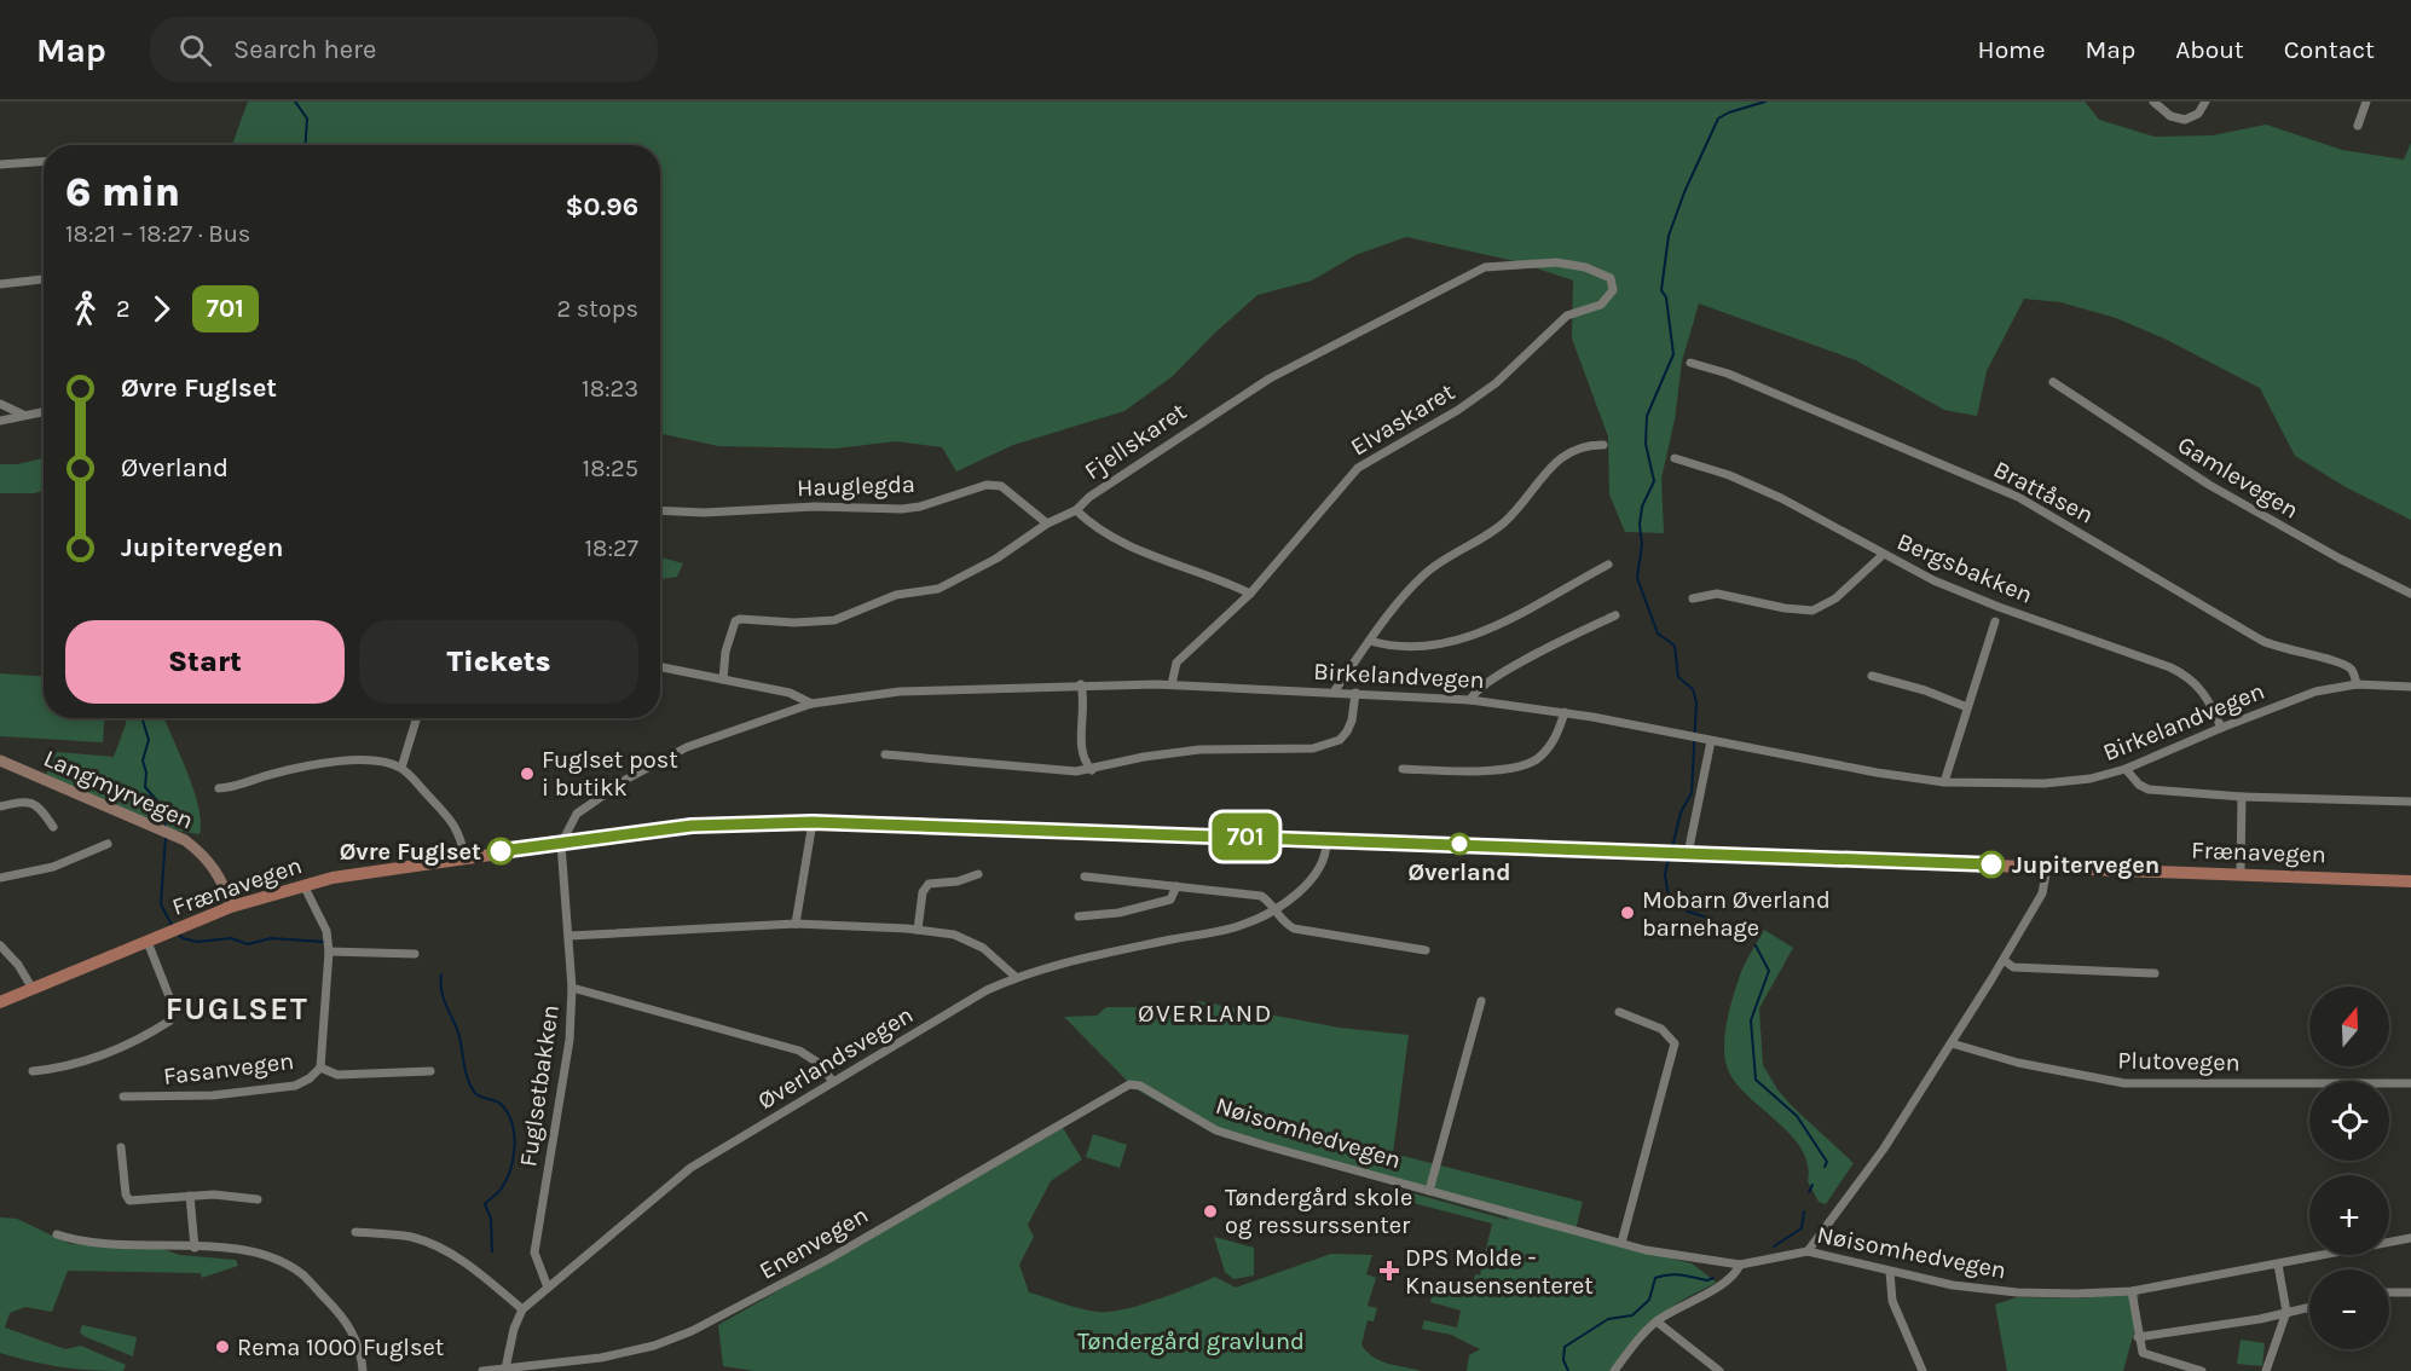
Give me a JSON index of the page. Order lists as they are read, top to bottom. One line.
{"streets":{"main road":["Langmyrvegen","Frænavegen"],"street":["Elvaskaret","Fjellskaret","Gamlevegen","Hauglegda","Brattåsen","Bergsbakken","Birkelandvegen","Øverlandsvegen","Plutovegen","Fasanvegen","Fuglsetbakken","Nøisomhedvegen","Enenvegen"]},"crossings":[["Elvaskaret","Fjellskaret"],["Elvaskaret","Birkelandvegen"],["Fjellskaret","Hauglegda"],["Brattåsen","Birkelandvegen"],["Bergsbakken","Birkelandvegen"],["Birkelandvegen","Frænavegen"],["Birkelandvegen","Fuglsetbakken"],["Langmyrvegen","Frænavegen"],["Frænavegen","Øverlandsvegen"],["Frænavegen","Fasanvegen"],["Frænavegen","Fuglsetbakken"],["Øverlandsvegen","Fuglsetbakken"],["Nøisomhedvegen","Enenvegen"]],"districts":["FUGLSET","ØVERLAND"],"parks":["Tøndergård gravlund"],"places":{"other":["Fuglset post i butikk","Øverland","Øvre Fuglset","Jupitervegen","Mobarn Øverland barnehage","Tøndergård skole og ressurssenter","Rema 1000 Fuglset"],"health":["DPS Molde - Knausensenteret"]},"lines":["bus line 701"],"north":"top","page":{"header":"Map","search":"Search here","nav":["Home","Map","About","Contact"],"on_map":"701","heading":["6 min","18:21 – 18:27 · Bus","$0.96"],"legs":["2","701","2 stops"],"list":[{"name":"Øvre Fuglset","value":"18:23"},{"name":"Øverland","value":"18:25"},{"name":"Jupitervegen","value":"18:27"}],"buttons":["Start","Tickets"],"map_buttons":["+","−"]}}
